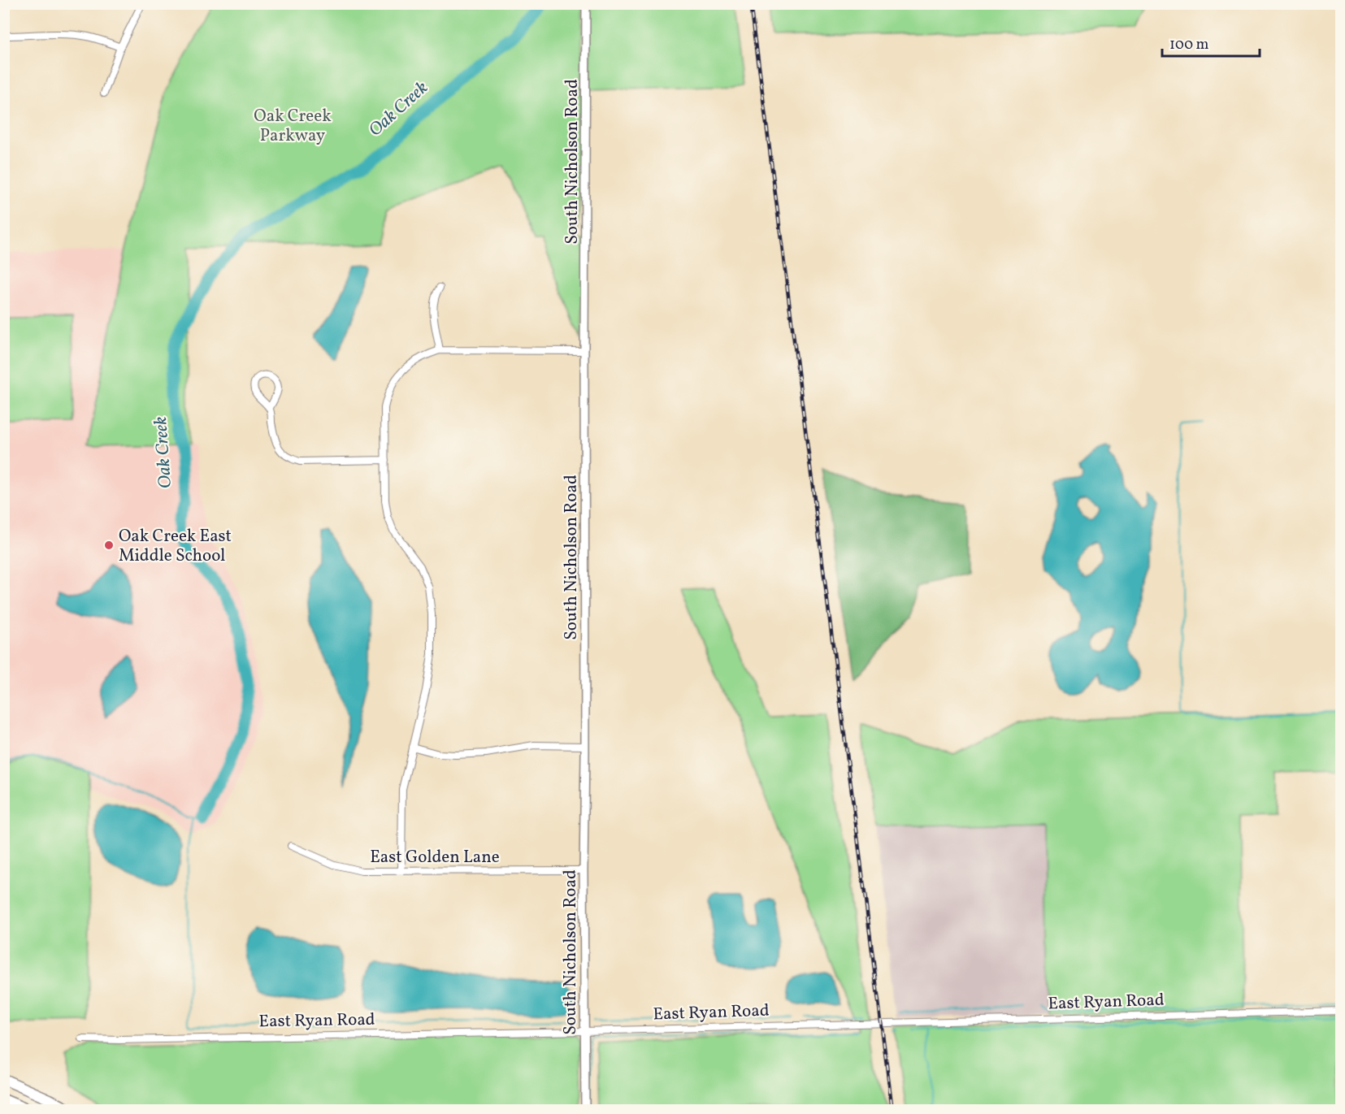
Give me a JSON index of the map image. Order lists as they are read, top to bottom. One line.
{"streets":{"street":["South Nicholson Road","East Golden Lane","East Ryan Road"]},"crossings":[["South Nicholson Road","East Golden Lane"],["South Nicholson Road","East Ryan Road"]],"water":["Oak Creek"],"parks":["Oak Creek Parkway"],"places":["Oak Creek East Middle School"],"scale_bar":"100 m"}
